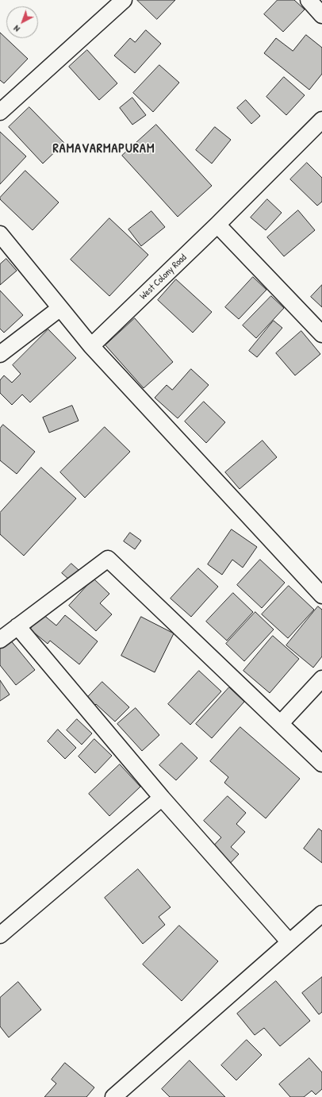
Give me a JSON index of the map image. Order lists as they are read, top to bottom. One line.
{"streets":{"street":["West Colony Road"]},"districts":["RAMAVARMAPURAM"],"north":"bottom left"}
